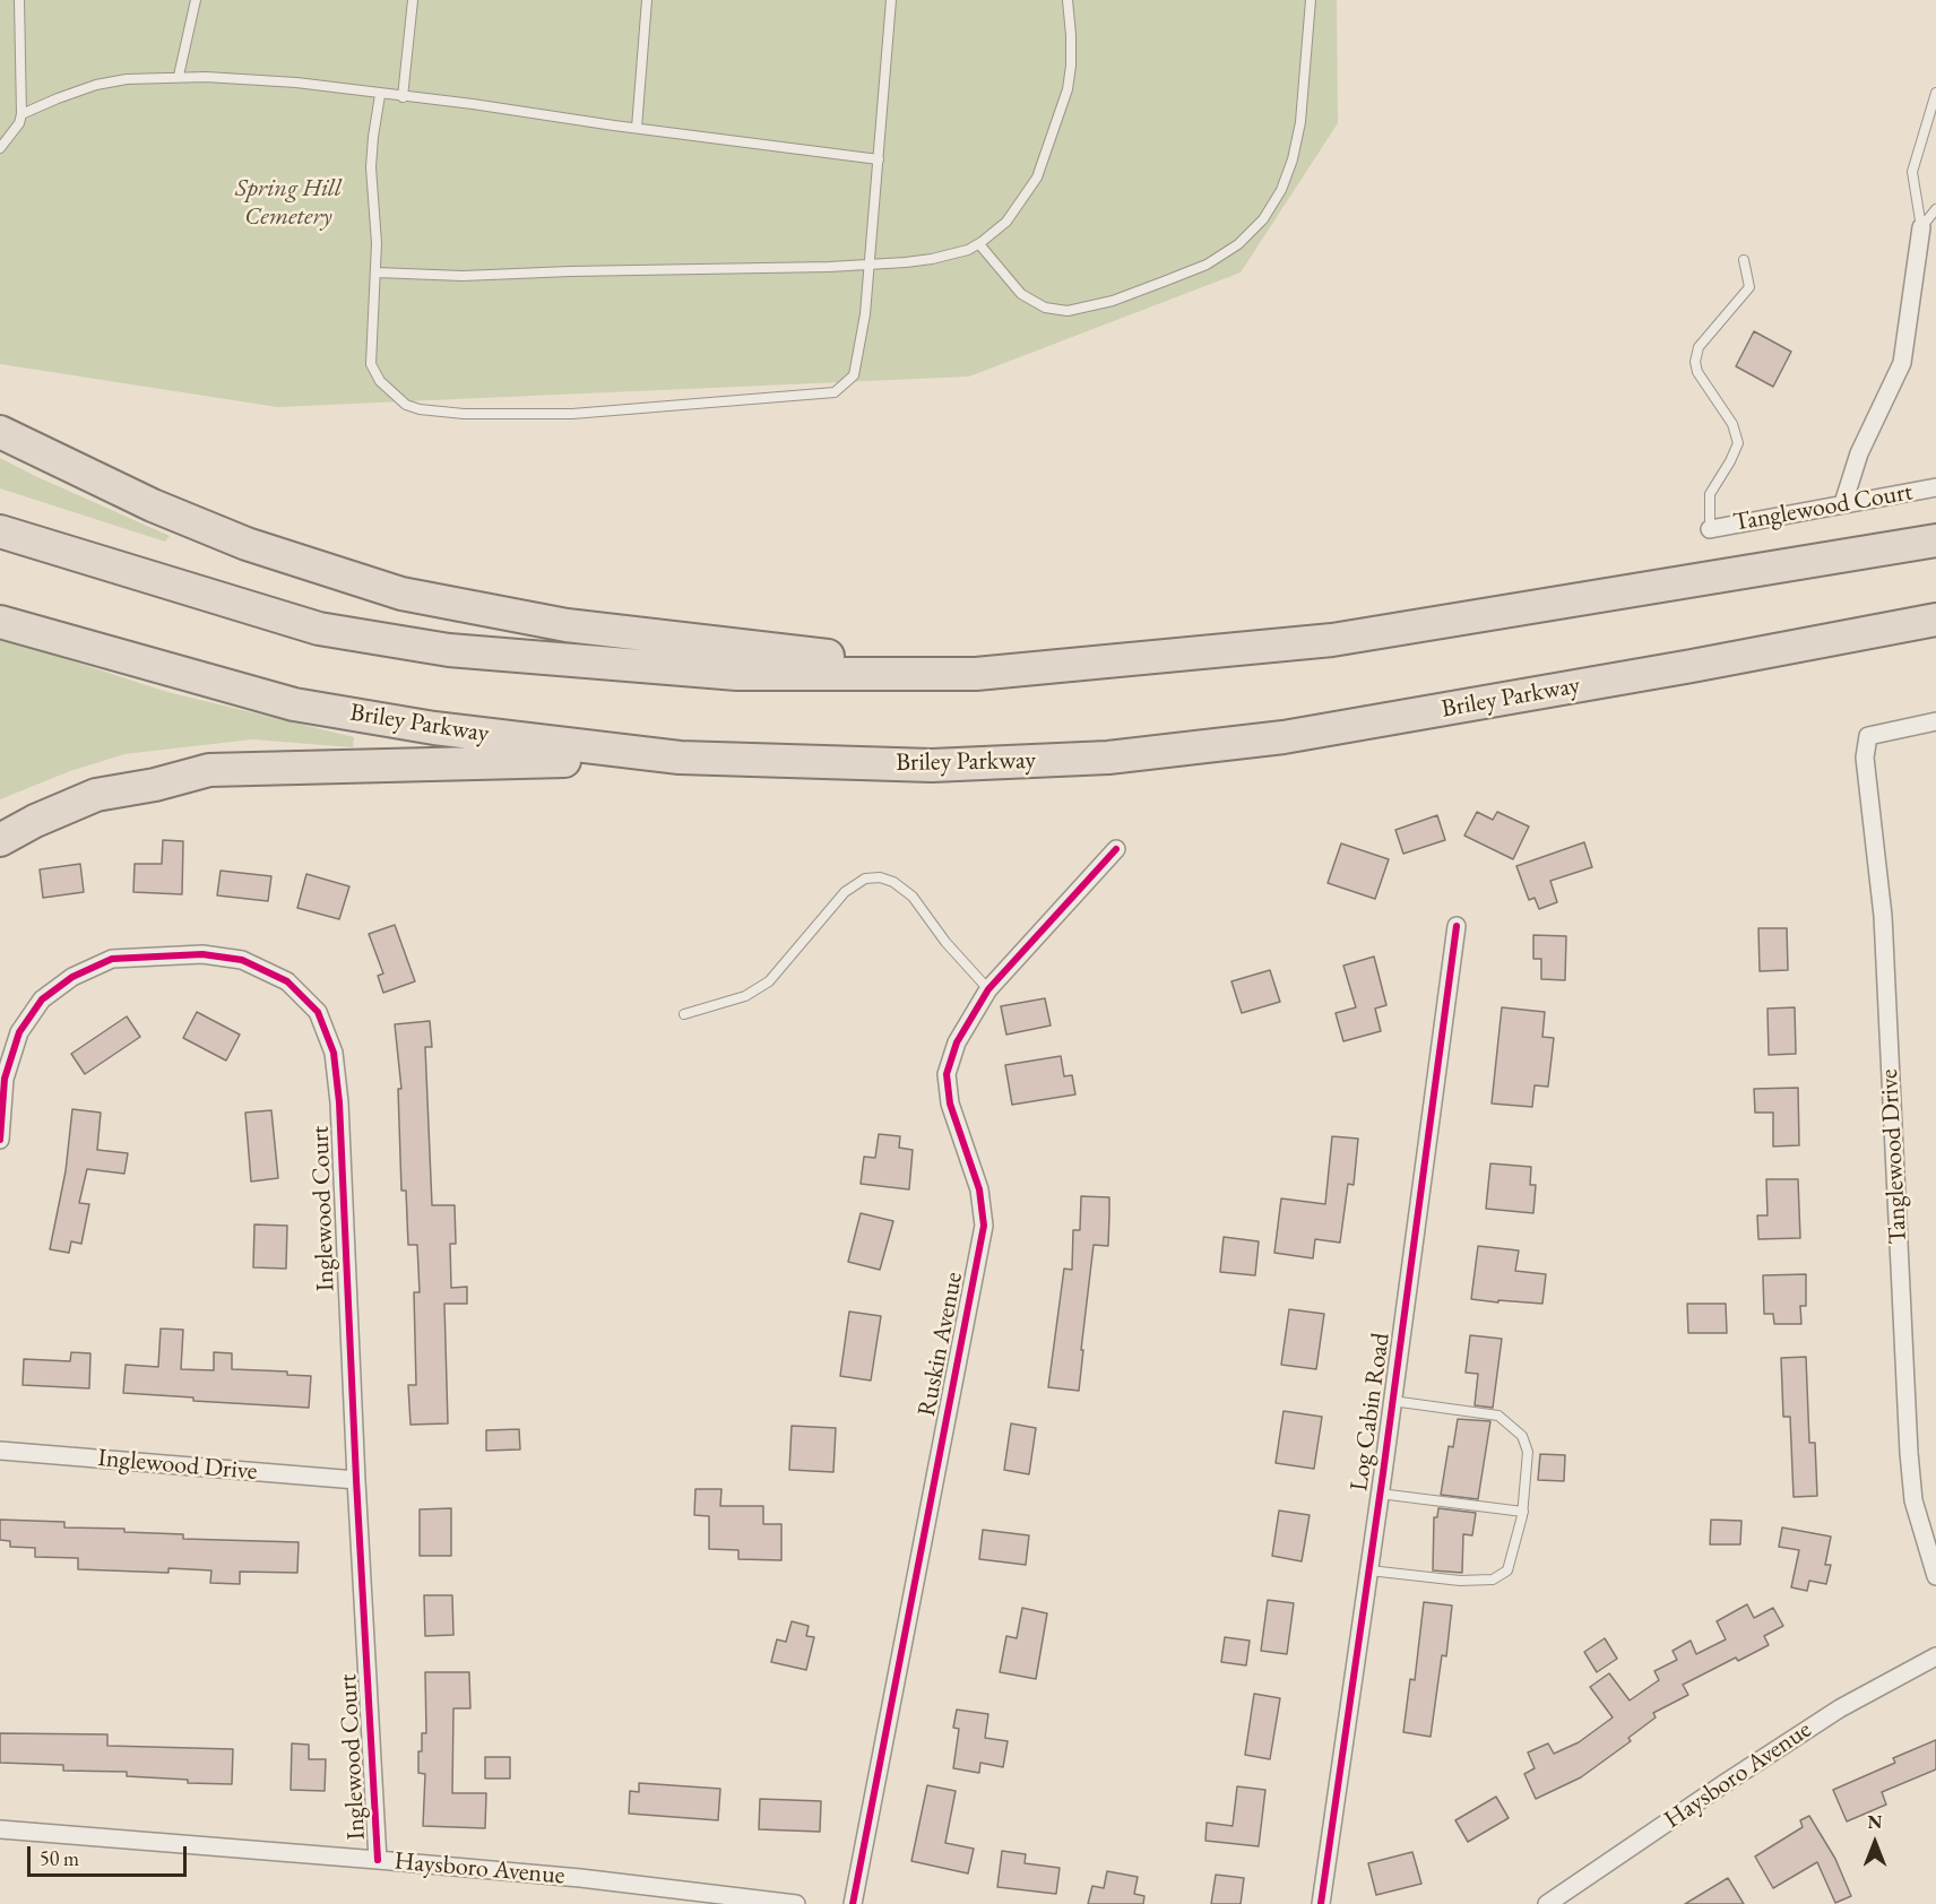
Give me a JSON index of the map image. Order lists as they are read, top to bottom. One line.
{"streets":{"highway":["Briley Parkway"],"street":["Tanglewood Court","Tanglewood Drive","Inglewood Court","Ruskin Avenue","Log Cabin Road","Inglewood Drive","Haysboro Avenue"]},"crossings":[["Inglewood Court","Inglewood Drive"],["Inglewood Court","Haysboro Avenue"]],"parks":["Spring Hill Cemetery"],"scale_bar":"50 m","north":"top"}
